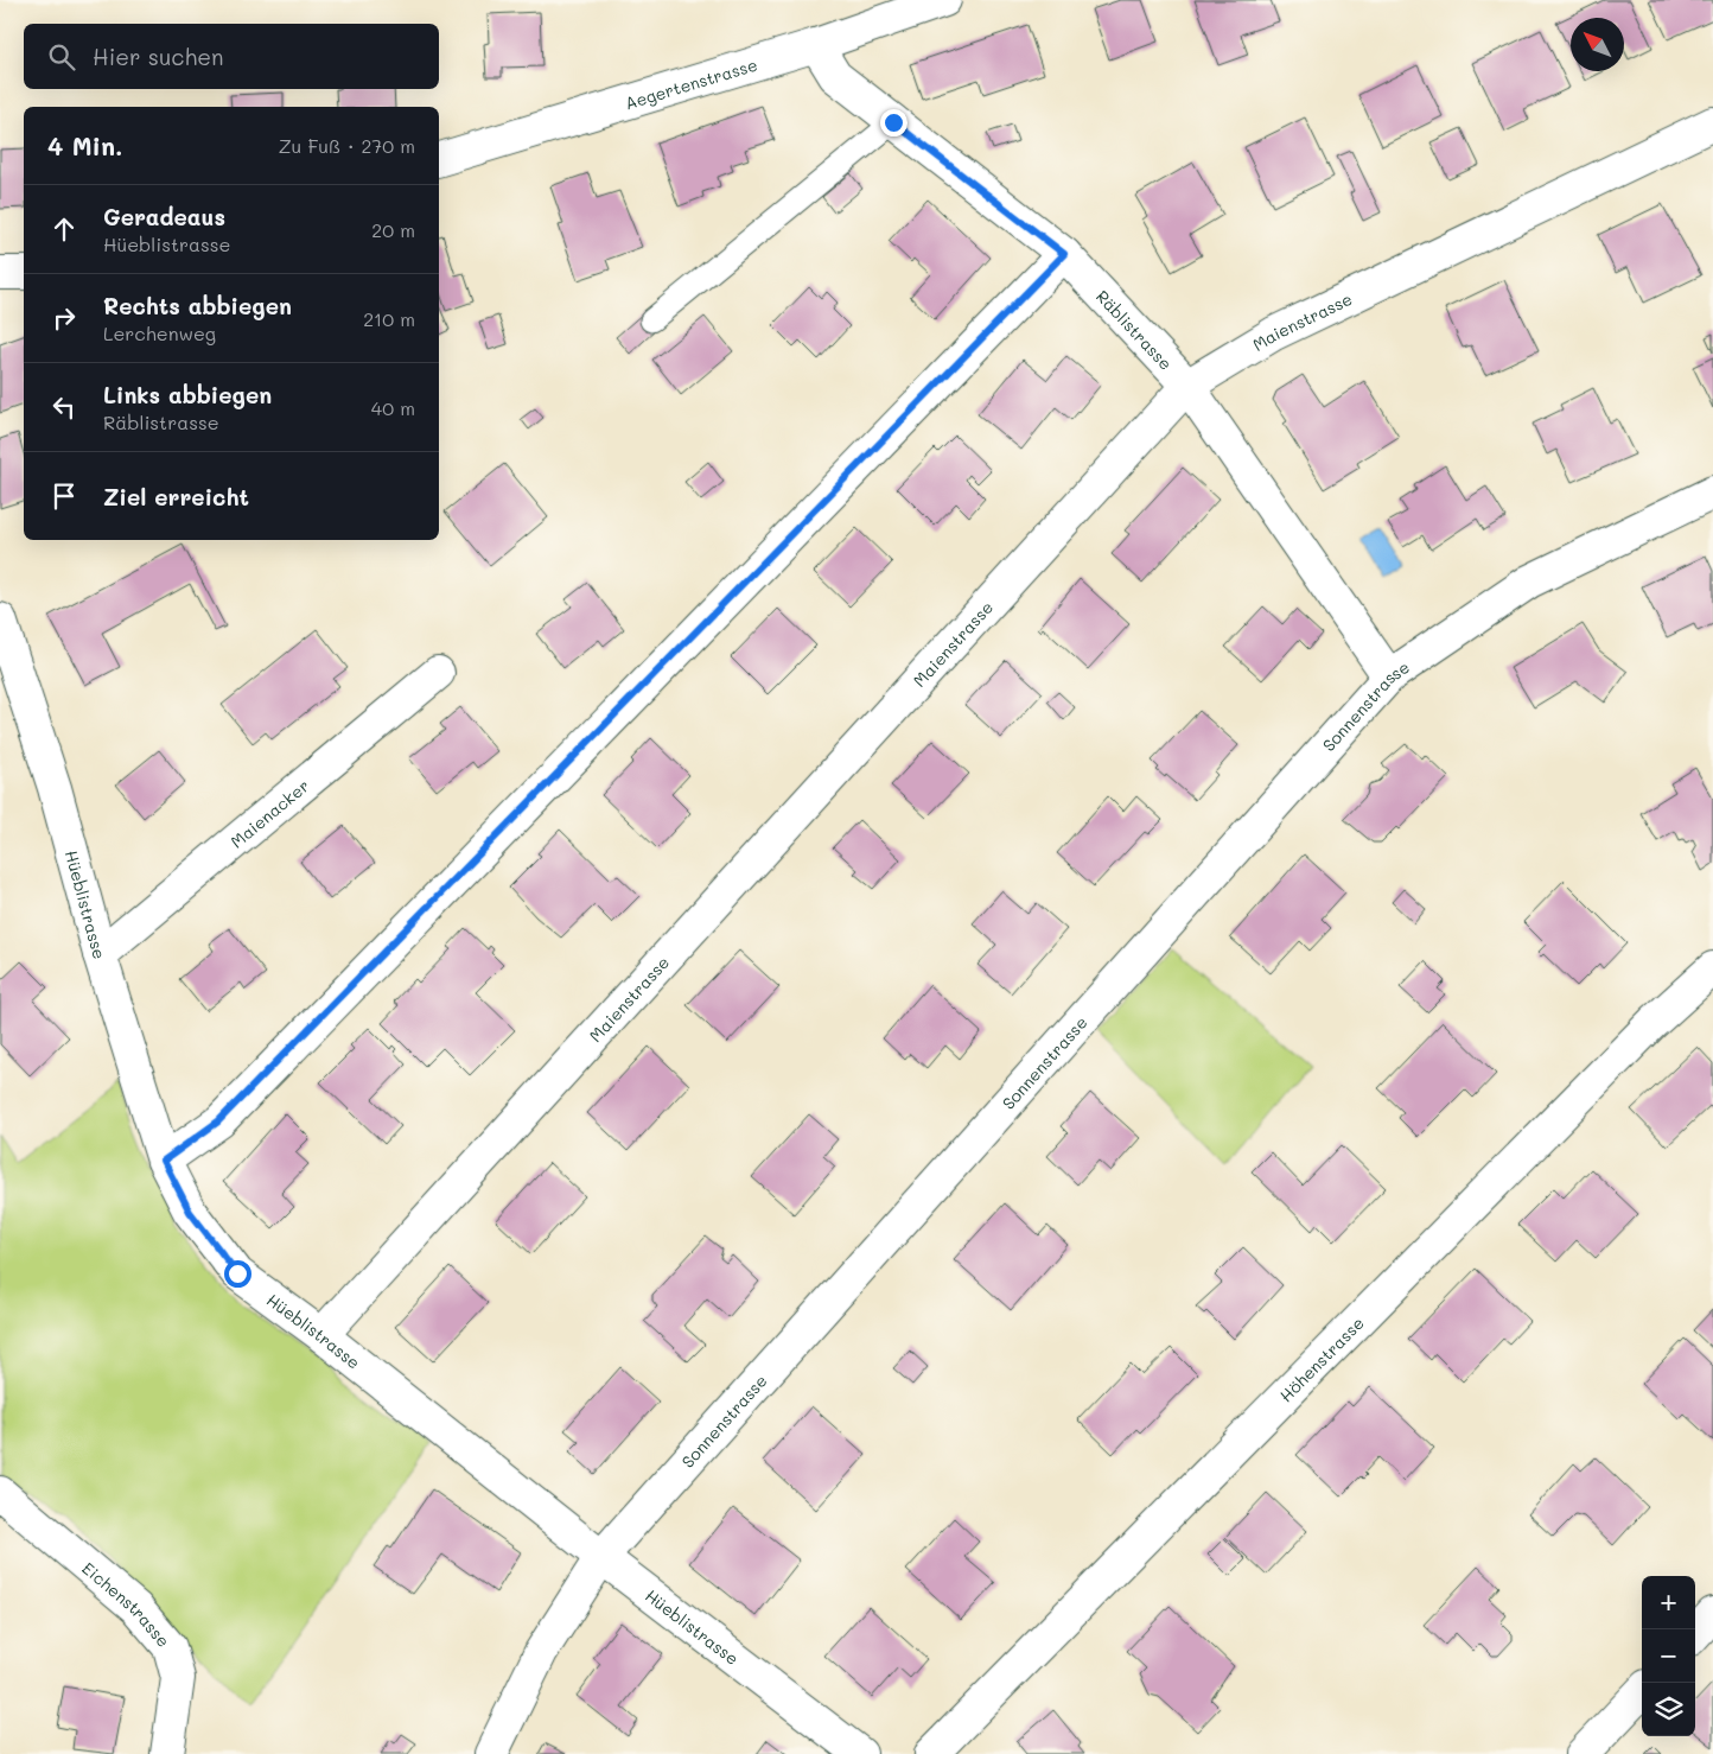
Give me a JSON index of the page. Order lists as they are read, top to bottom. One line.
{"streets":{"street":["Aegertenstrasse","Maienstrasse","Räblistrasse","Sonnenstrasse","Maienacker","Hüeblistrasse","Höhenstrasse","Eichenstrasse"]},"crossings":[["Aegertenstrasse","Räblistrasse"],["Maienstrasse","Räblistrasse"],["Maienstrasse","Hüeblistrasse"],["Räblistrasse","Sonnenstrasse"],["Sonnenstrasse","Hüeblistrasse"],["Maienacker","Hüeblistrasse"]],"north":"top left","page":{"search":"Hier suchen","heading":["4 Min.","Zu Fuß · 270 m"],"list":[["Geradeaus","Hüeblistrasse","20 m"],["Rechts abbiegen","Lerchenweg","210 m"],["Links abbiegen","Räblistrasse","40 m"],"Ziel erreicht"],"map_buttons":["+","−"]}}
